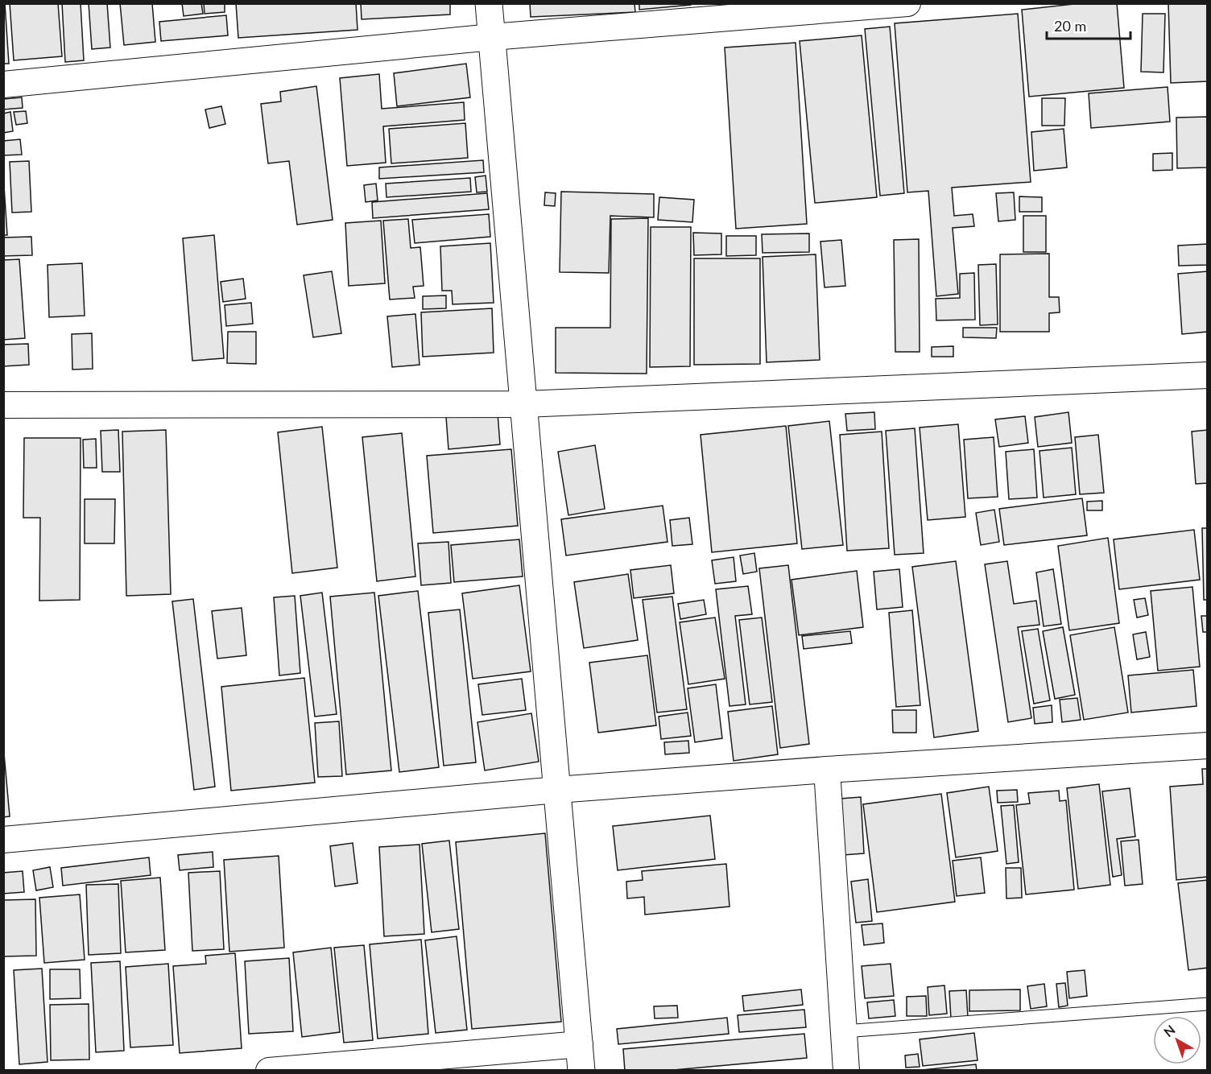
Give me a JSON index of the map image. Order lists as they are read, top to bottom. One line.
{"scale_bar":"20 m","north":"top left"}
